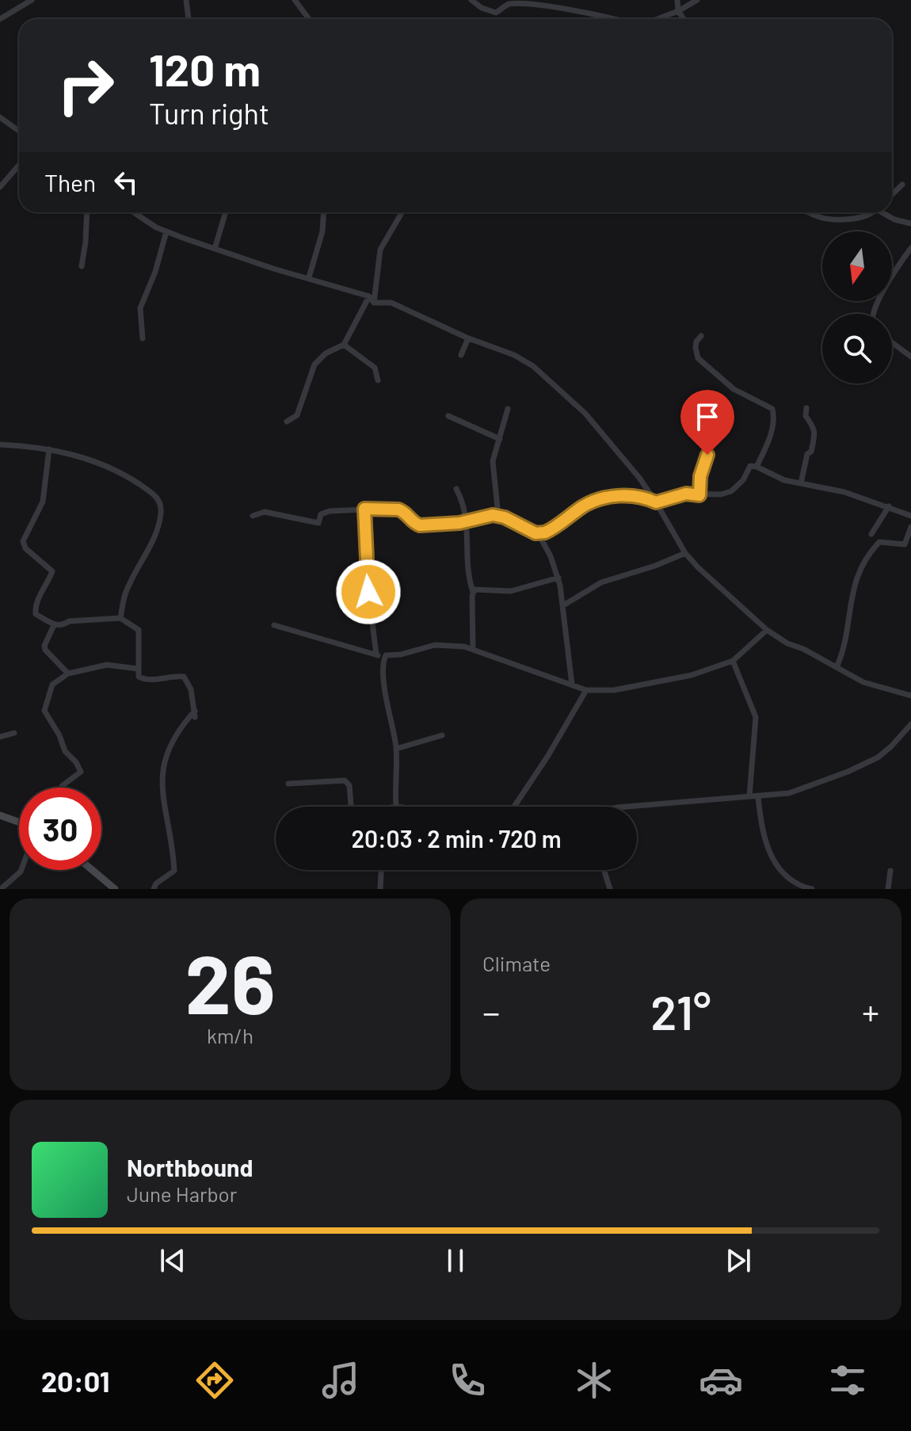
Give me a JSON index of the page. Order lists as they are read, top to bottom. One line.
{"north":"bottom","page":{"turn":["120 m","Turn right"],"then":"Then","limit":"30","trip":"20:03 · 2 min · 720 m","tile":[["26","km/h"],"Climate"],"heat":["−","21°","+"],"song":["Northbound","June Harbor"],"tabs":"20:01"}}
